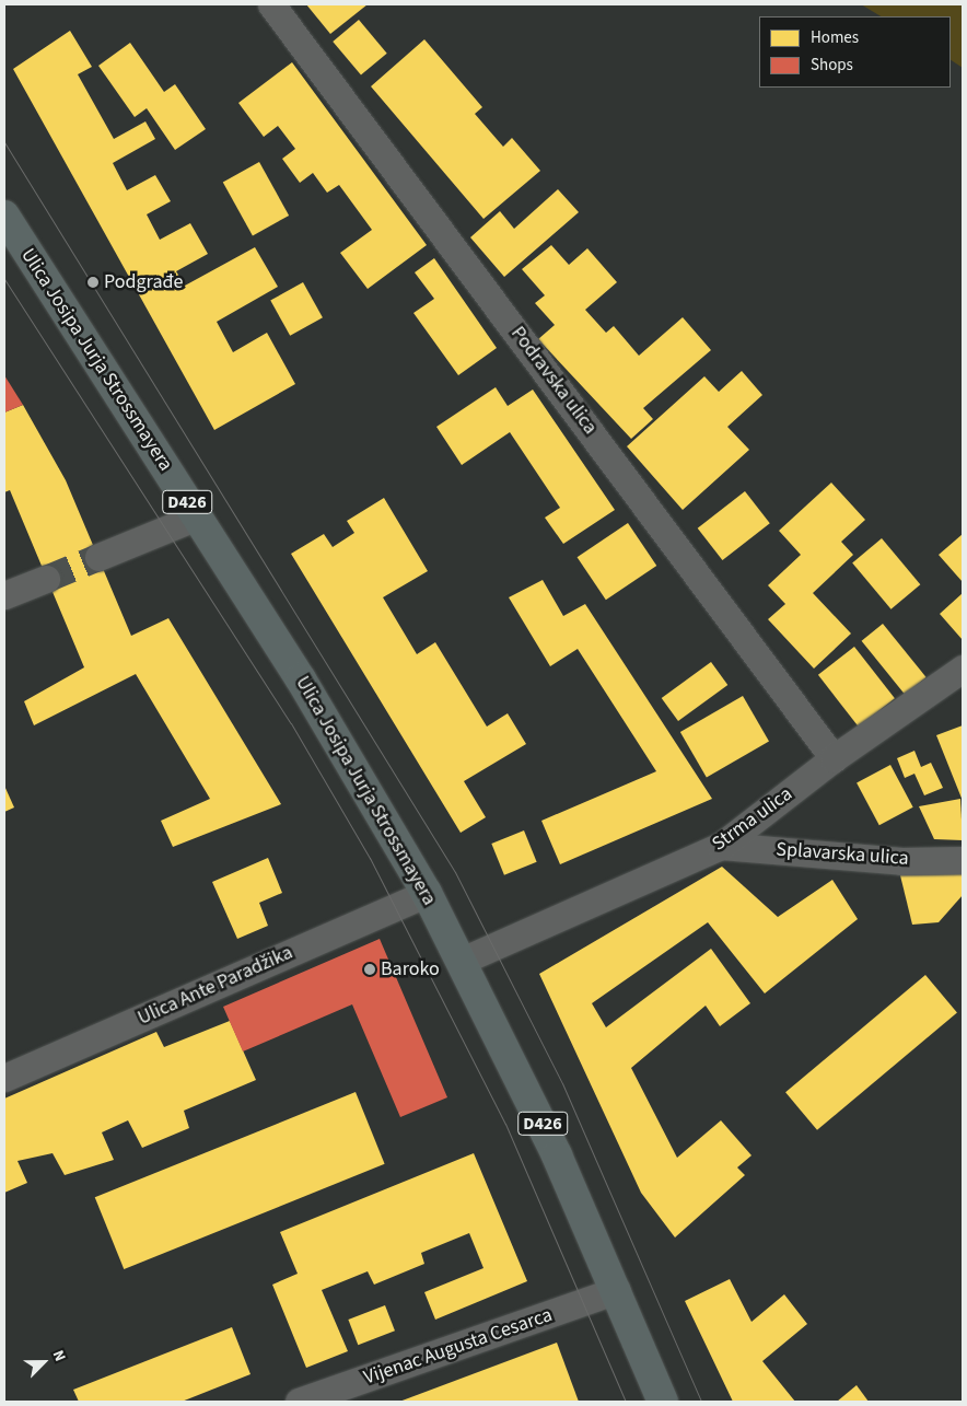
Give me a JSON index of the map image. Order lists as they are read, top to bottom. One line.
{"streets":{"main road":["Ulica Josipa Jurja Strossmayera","D426"],"street":["Podravska ulica","Strma ulica","Splavarska ulica","Ulica Ante Paradžika","Vijenac Augusta Cesarca"]},"crossings":[["Ulica Josipa Jurja Strossmayera","Strma ulica"],["Ulica Josipa Jurja Strossmayera","Ulica Ante Paradžika"],["Ulica Josipa Jurja Strossmayera","Vijenac Augusta Cesarca"],["Podravska ulica","Strma ulica"],["Strma ulica","Splavarska ulica"]],"places":["Podgrađe","Baroko"],"legend":["Homes","Shops"],"north":"top right"}
